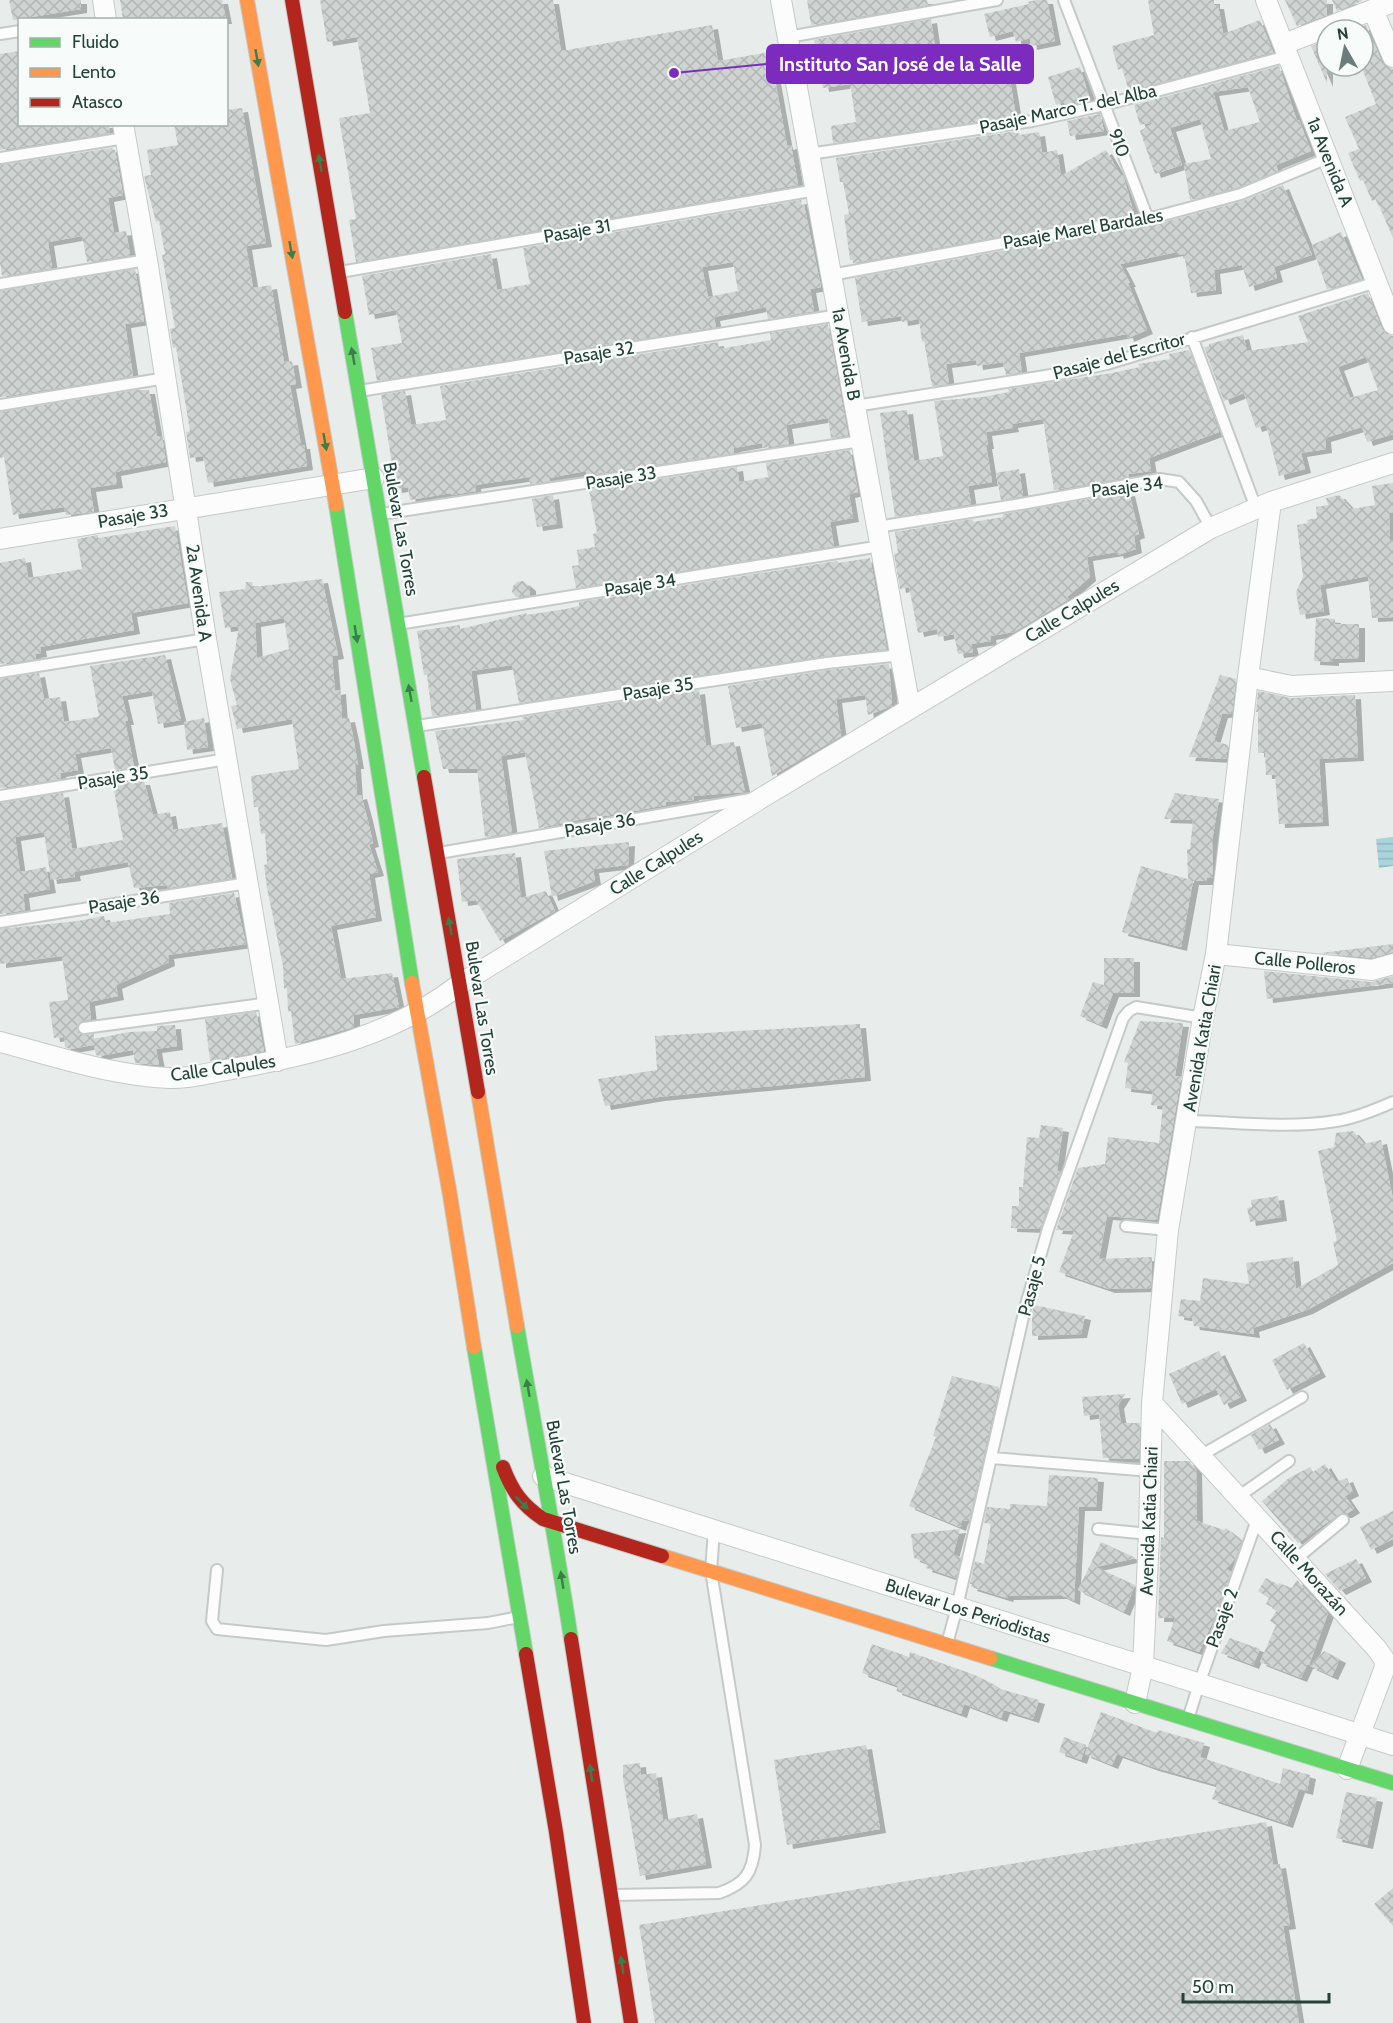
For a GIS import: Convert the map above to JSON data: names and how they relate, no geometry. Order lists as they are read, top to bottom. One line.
{"streets":{"street":["1a Avenida A","1a Avenida B","Pasaje 33","Bulevar Las Torres","2a Avenida A","Calle Calpules","Calle Polleros","Avenida Katia Chiari","Calle Morazán","Bulevar Los Periodistas"],"lane":["Pasaje Marco T. del Alba","910","Pasaje Marel Bardales","Pasaje 31","Pasaje 32","Pasaje del Escritor","Pasaje 34","Pasaje 35","Pasaje 36","Pasaje 5","Pasaje 2"]},"crossings":[["Pasaje Marco T. del Alba","910"],["Pasaje Marco T. del Alba","1a Avenida A"],["Pasaje Marco T. del Alba","1a Avenida B"],["910","Pasaje Marel Bardales"],["1a Avenida A","Pasaje Marel Bardales"],["1a Avenida A","Pasaje del Escritor"],["Pasaje Marel Bardales","1a Avenida B"],["Pasaje 31","1a Avenida B"],["Pasaje 31","Bulevar Las Torres"],["Pasaje 32","1a Avenida B"],["Pasaje 32","Bulevar Las Torres"],["1a Avenida B","Pasaje del Escritor"],["1a Avenida B","Pasaje 33"],["1a Avenida B","Pasaje 34"],["1a Avenida B","Calle Calpules"],["1a Avenida B","Pasaje 35"],["Pasaje 33","Bulevar Las Torres"],["Pasaje 33","2a Avenida A"],["Pasaje 34","Bulevar Las Torres"],["Pasaje 34","Calle Calpules"],["Bulevar Las Torres","Calle Calpules"],["Bulevar Las Torres","Pasaje 35"],["Bulevar Las Torres","Pasaje 36"],["Bulevar Las Torres","Bulevar Los Periodistas"],["2a Avenida A","Calle Calpules"],["2a Avenida A","Pasaje 35"],["2a Avenida A","Pasaje 36"],["Calle Calpules","Pasaje 36"],["Calle Calpules","Avenida Katia Chiari"],["Calle Polleros","Avenida Katia Chiari"],["Avenida Katia Chiari","Pasaje 5"],["Avenida Katia Chiari","Calle Morazán"],["Avenida Katia Chiari","Bulevar Los Periodistas"],["Pasaje 5","Bulevar Los Periodistas"],["Calle Morazán","Bulevar Los Periodistas"],["Calle Morazán","Pasaje 2"],["Bulevar Los Periodistas","Pasaje 2"]],"places":["Instituto San José de la Salle"],"legend":["Fluido","Lento","Atasco"],"scale_bar":"50 m","north":"top"}
